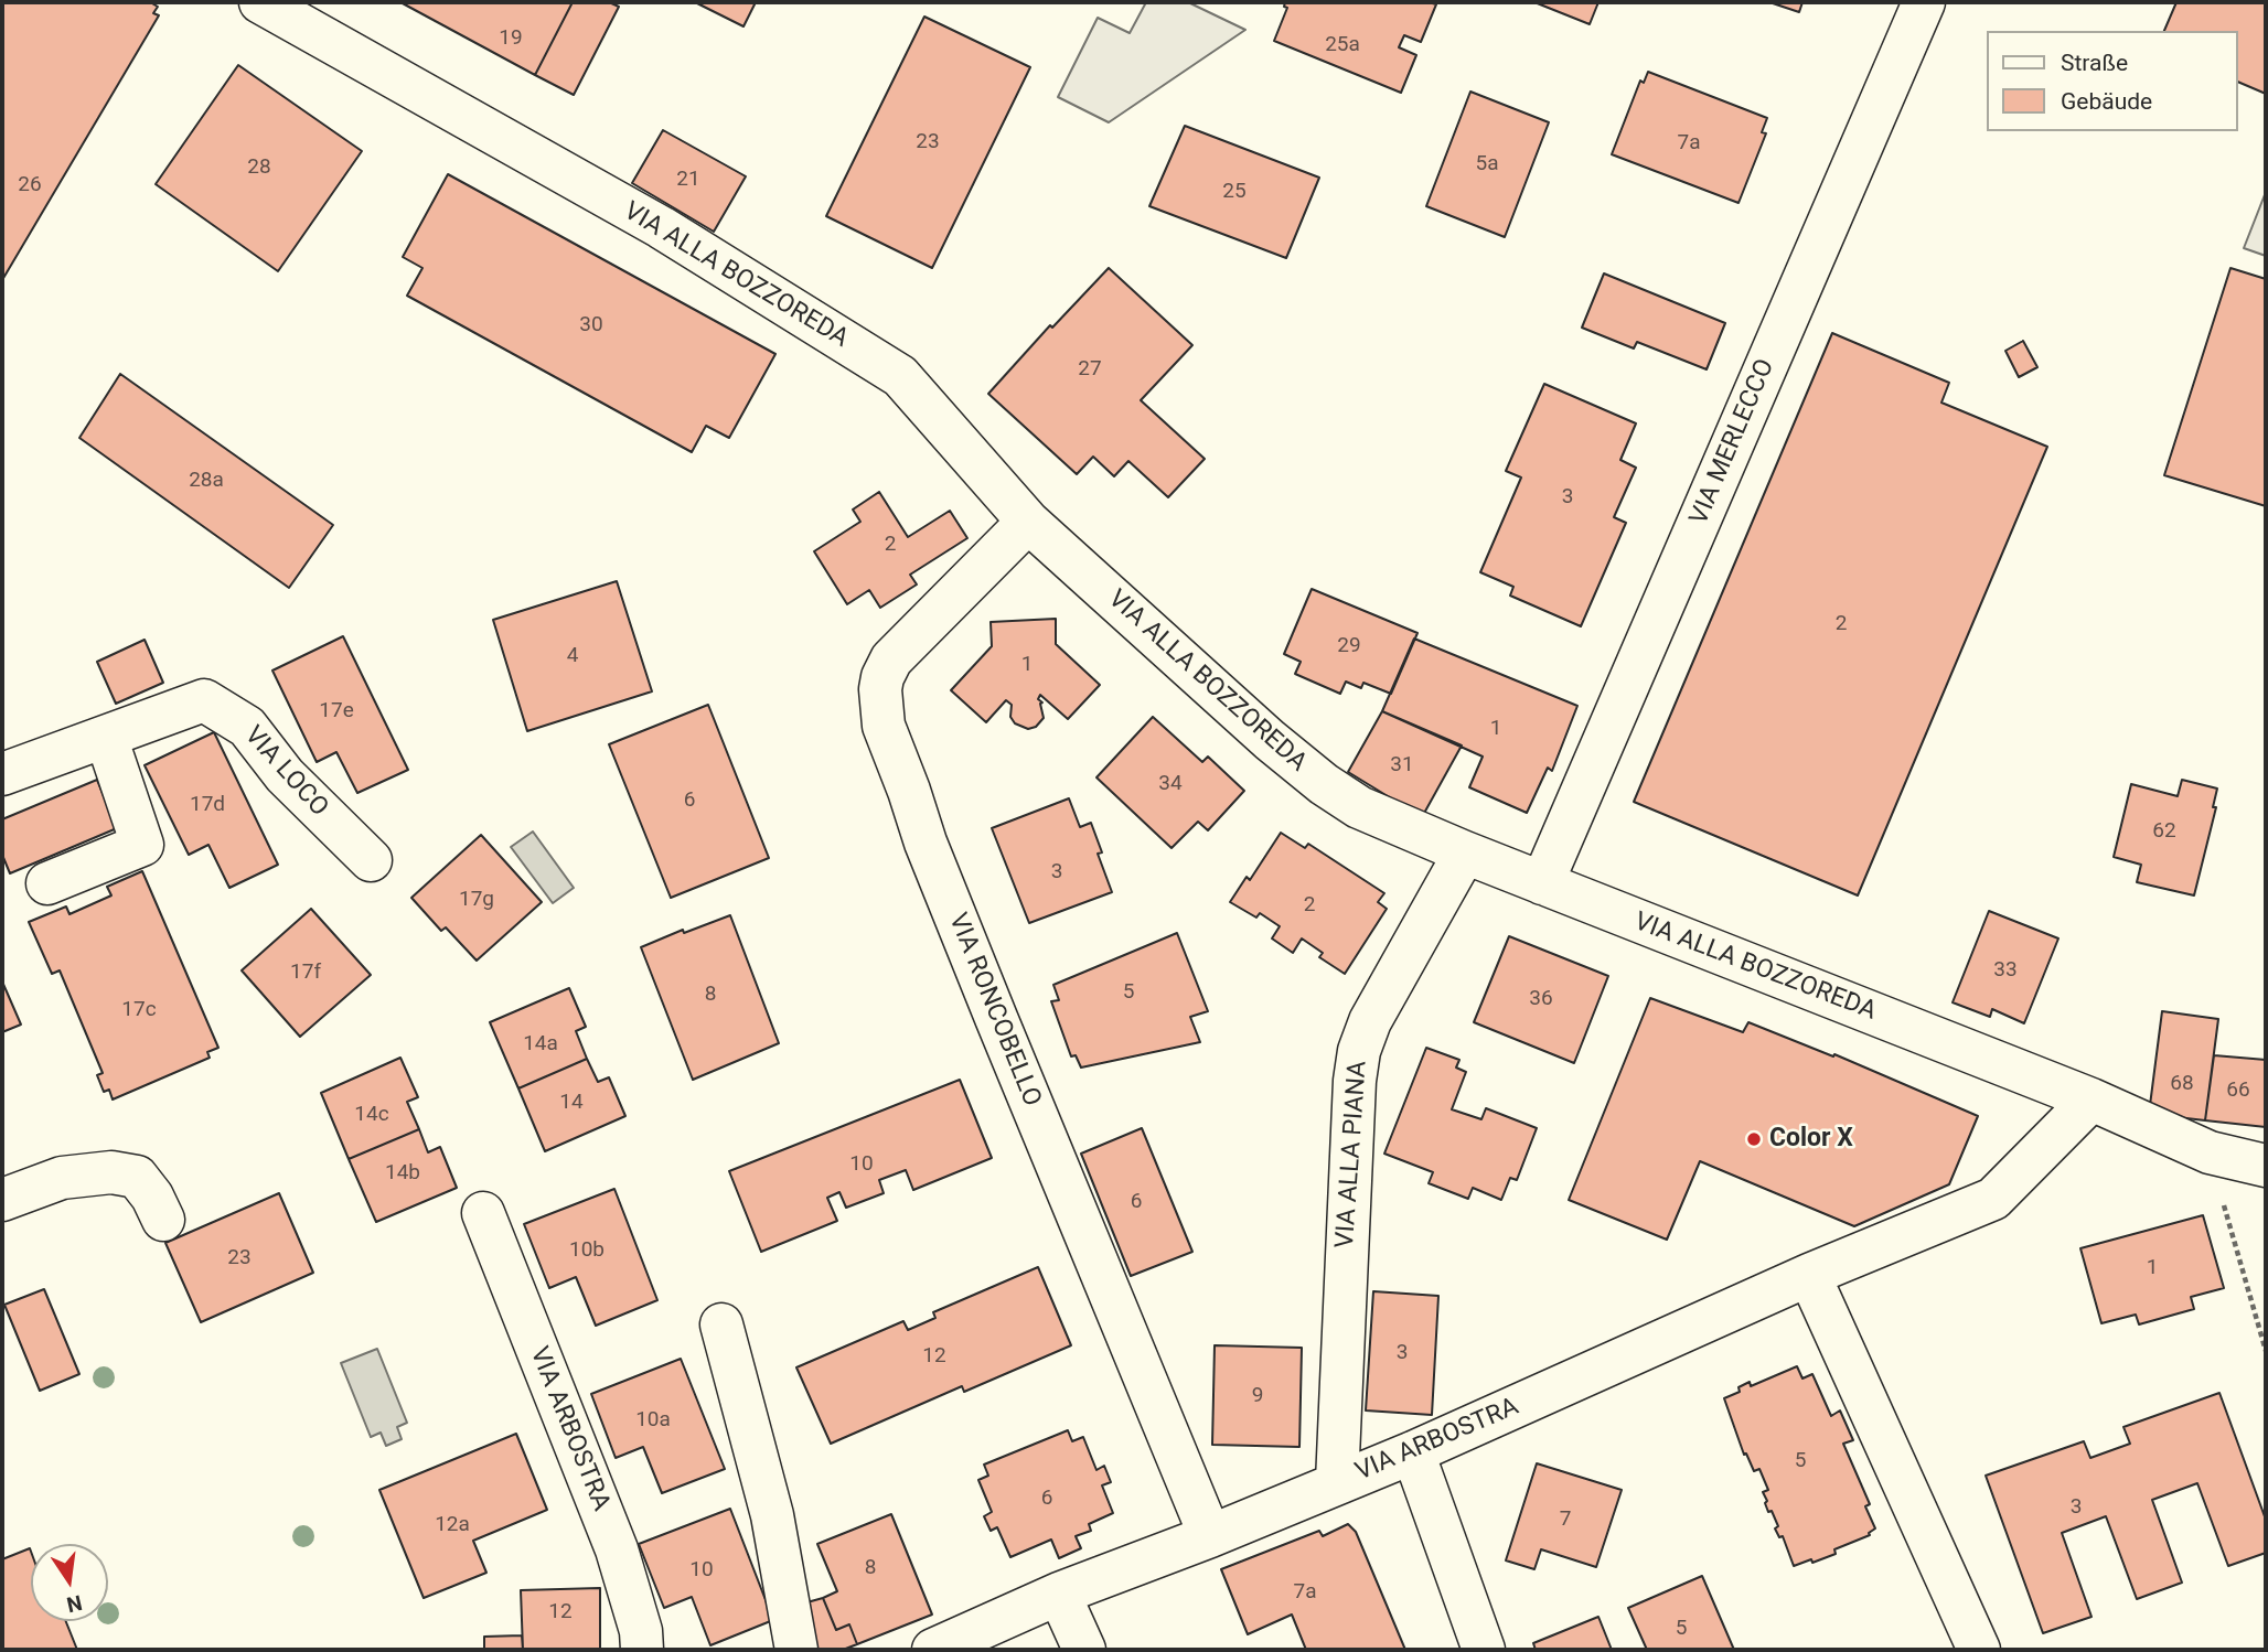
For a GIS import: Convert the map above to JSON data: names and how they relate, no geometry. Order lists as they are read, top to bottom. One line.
{"streets":{"street":["VIA ALLA BOZZOREDA","VIA MERLECCO","VIA LOCO","VIA RONCOBELLO","VIA ALLA PIANA","VIA ARBOSTRA"]},"crossings":[["VIA ALLA BOZZOREDA","VIA MERLECCO"],["VIA ALLA BOZZOREDA","VIA RONCOBELLO"],["VIA ALLA BOZZOREDA","VIA ALLA PIANA"],["VIA ALLA BOZZOREDA","VIA ARBOSTRA"],["VIA RONCOBELLO","VIA ARBOSTRA"],["VIA ALLA PIANA","VIA ARBOSTRA"]],"places":["Color X"],"house_numbers":["19","25a","23","7a","5a","28","21","26","25","30","27","28a","3","2","2","29","4","1","17e","1","31","34","6","17d","62","3","17g","2","33","17f","5","8","36","17c","14a","68","66","14","14c","10","14b","6","10b","23","1","3","12","9","10a","5","6","3","7","12a","8","10","7a","12","5"],"legend":["Straße","Gebäude"],"north":"bottom"}
